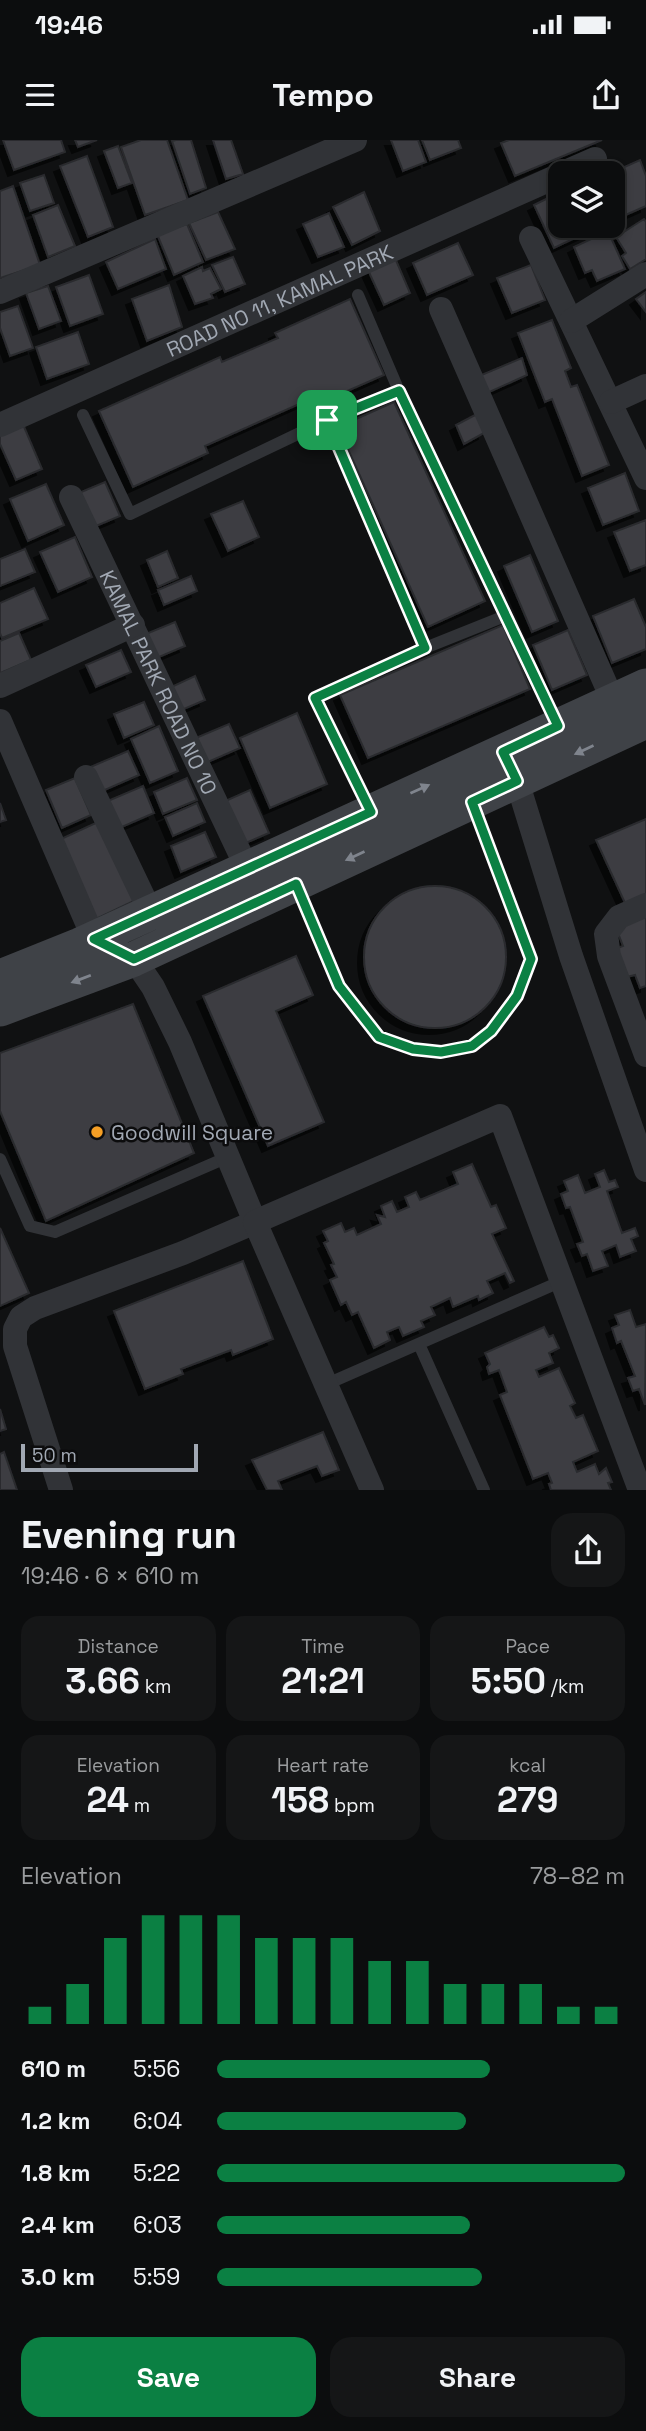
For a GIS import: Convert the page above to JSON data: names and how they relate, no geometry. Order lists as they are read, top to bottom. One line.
{"streets":{"street":["ROAD NO 11, KAMAL PARK","KAMAL PARK ROAD NO 10"]},"places":["Goodwill Square"],"scale_bar":"50 m","page":{"status":"19:46","header":"Tempo","scale":"50 m","heading":["Evening run","19:46 · 6 × 610 m"],"stats":[["Distance","3.66 km"],["Time","21:21"],["Pace","5:50 /km"],["Elevation","24 m"],["Heart rate","158 bpm"],["kcal","279"]],"chart":["Elevation","78–82 m"],"list":[{"name":"610 m","note":"5:56"},{"name":"1.2 km","note":"6:04"},{"name":"1.8 km","note":"5:22"},{"name":"2.4 km","note":"6:03"},{"name":"3.0 km","note":"5:59"}],"buttons":["Save","Share"]}}
